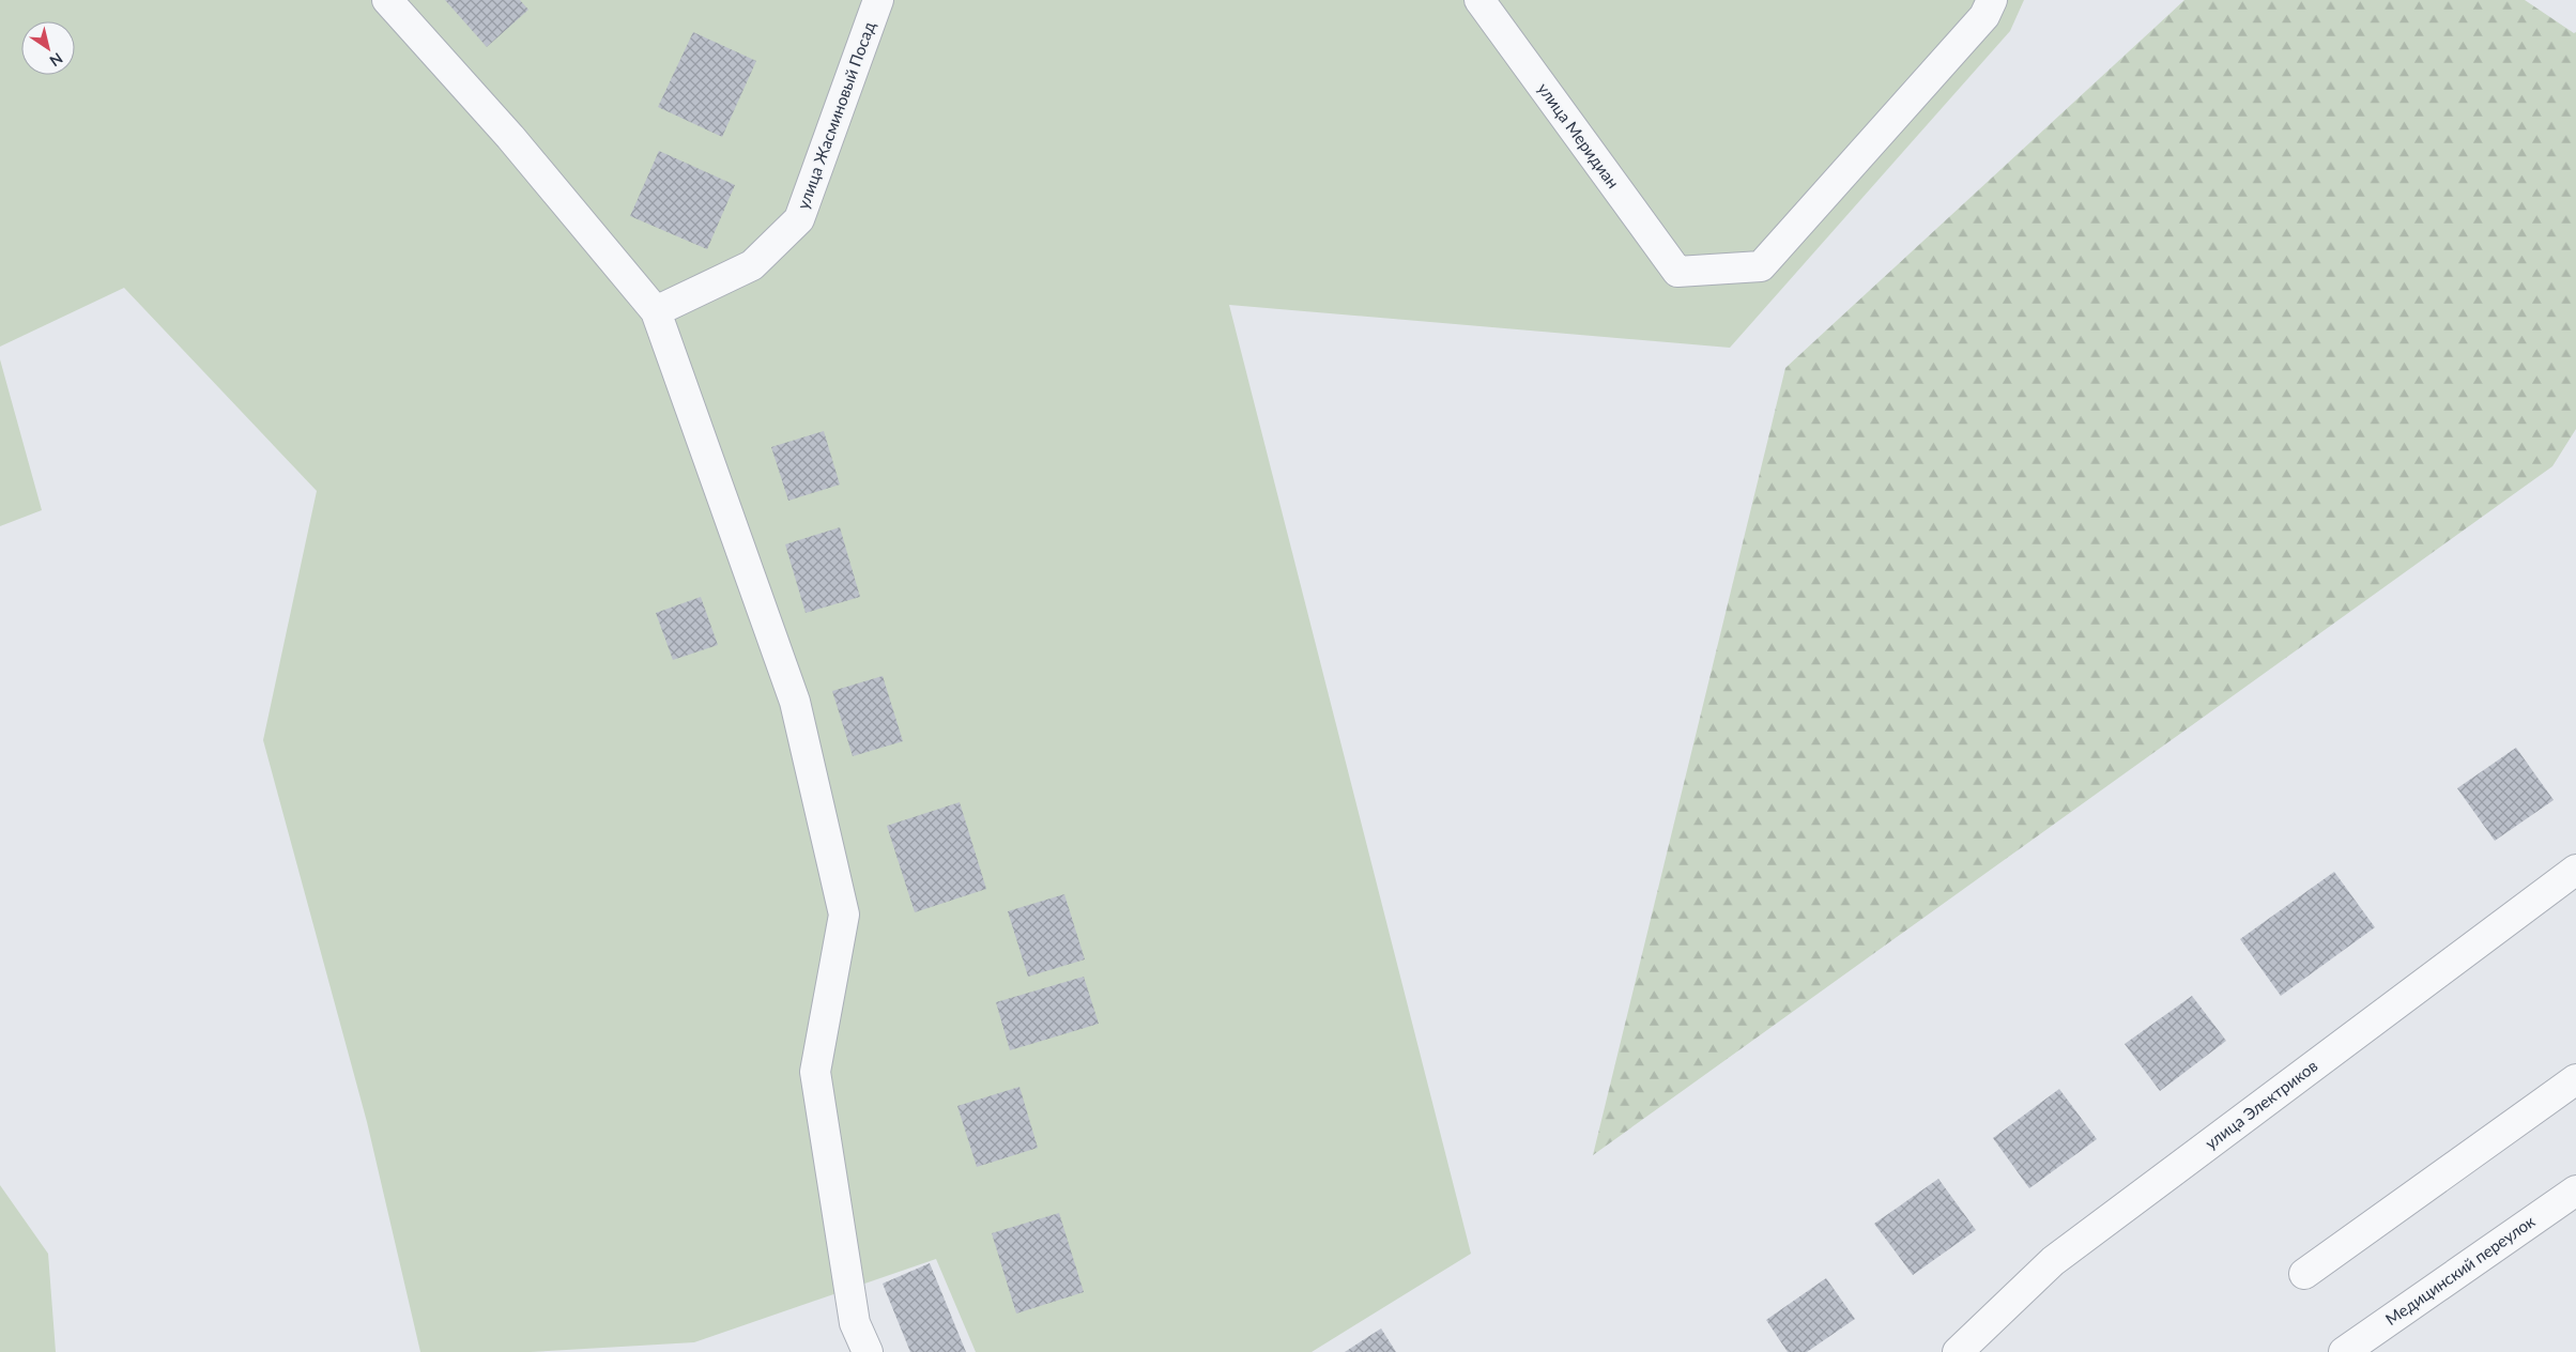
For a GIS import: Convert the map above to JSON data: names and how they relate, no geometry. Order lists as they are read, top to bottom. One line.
{"streets":{"street":["улица Жасминовый Посад","улица Меридиан","улица Электриков","Медицинский переулок"]},"north":"bottom right"}
